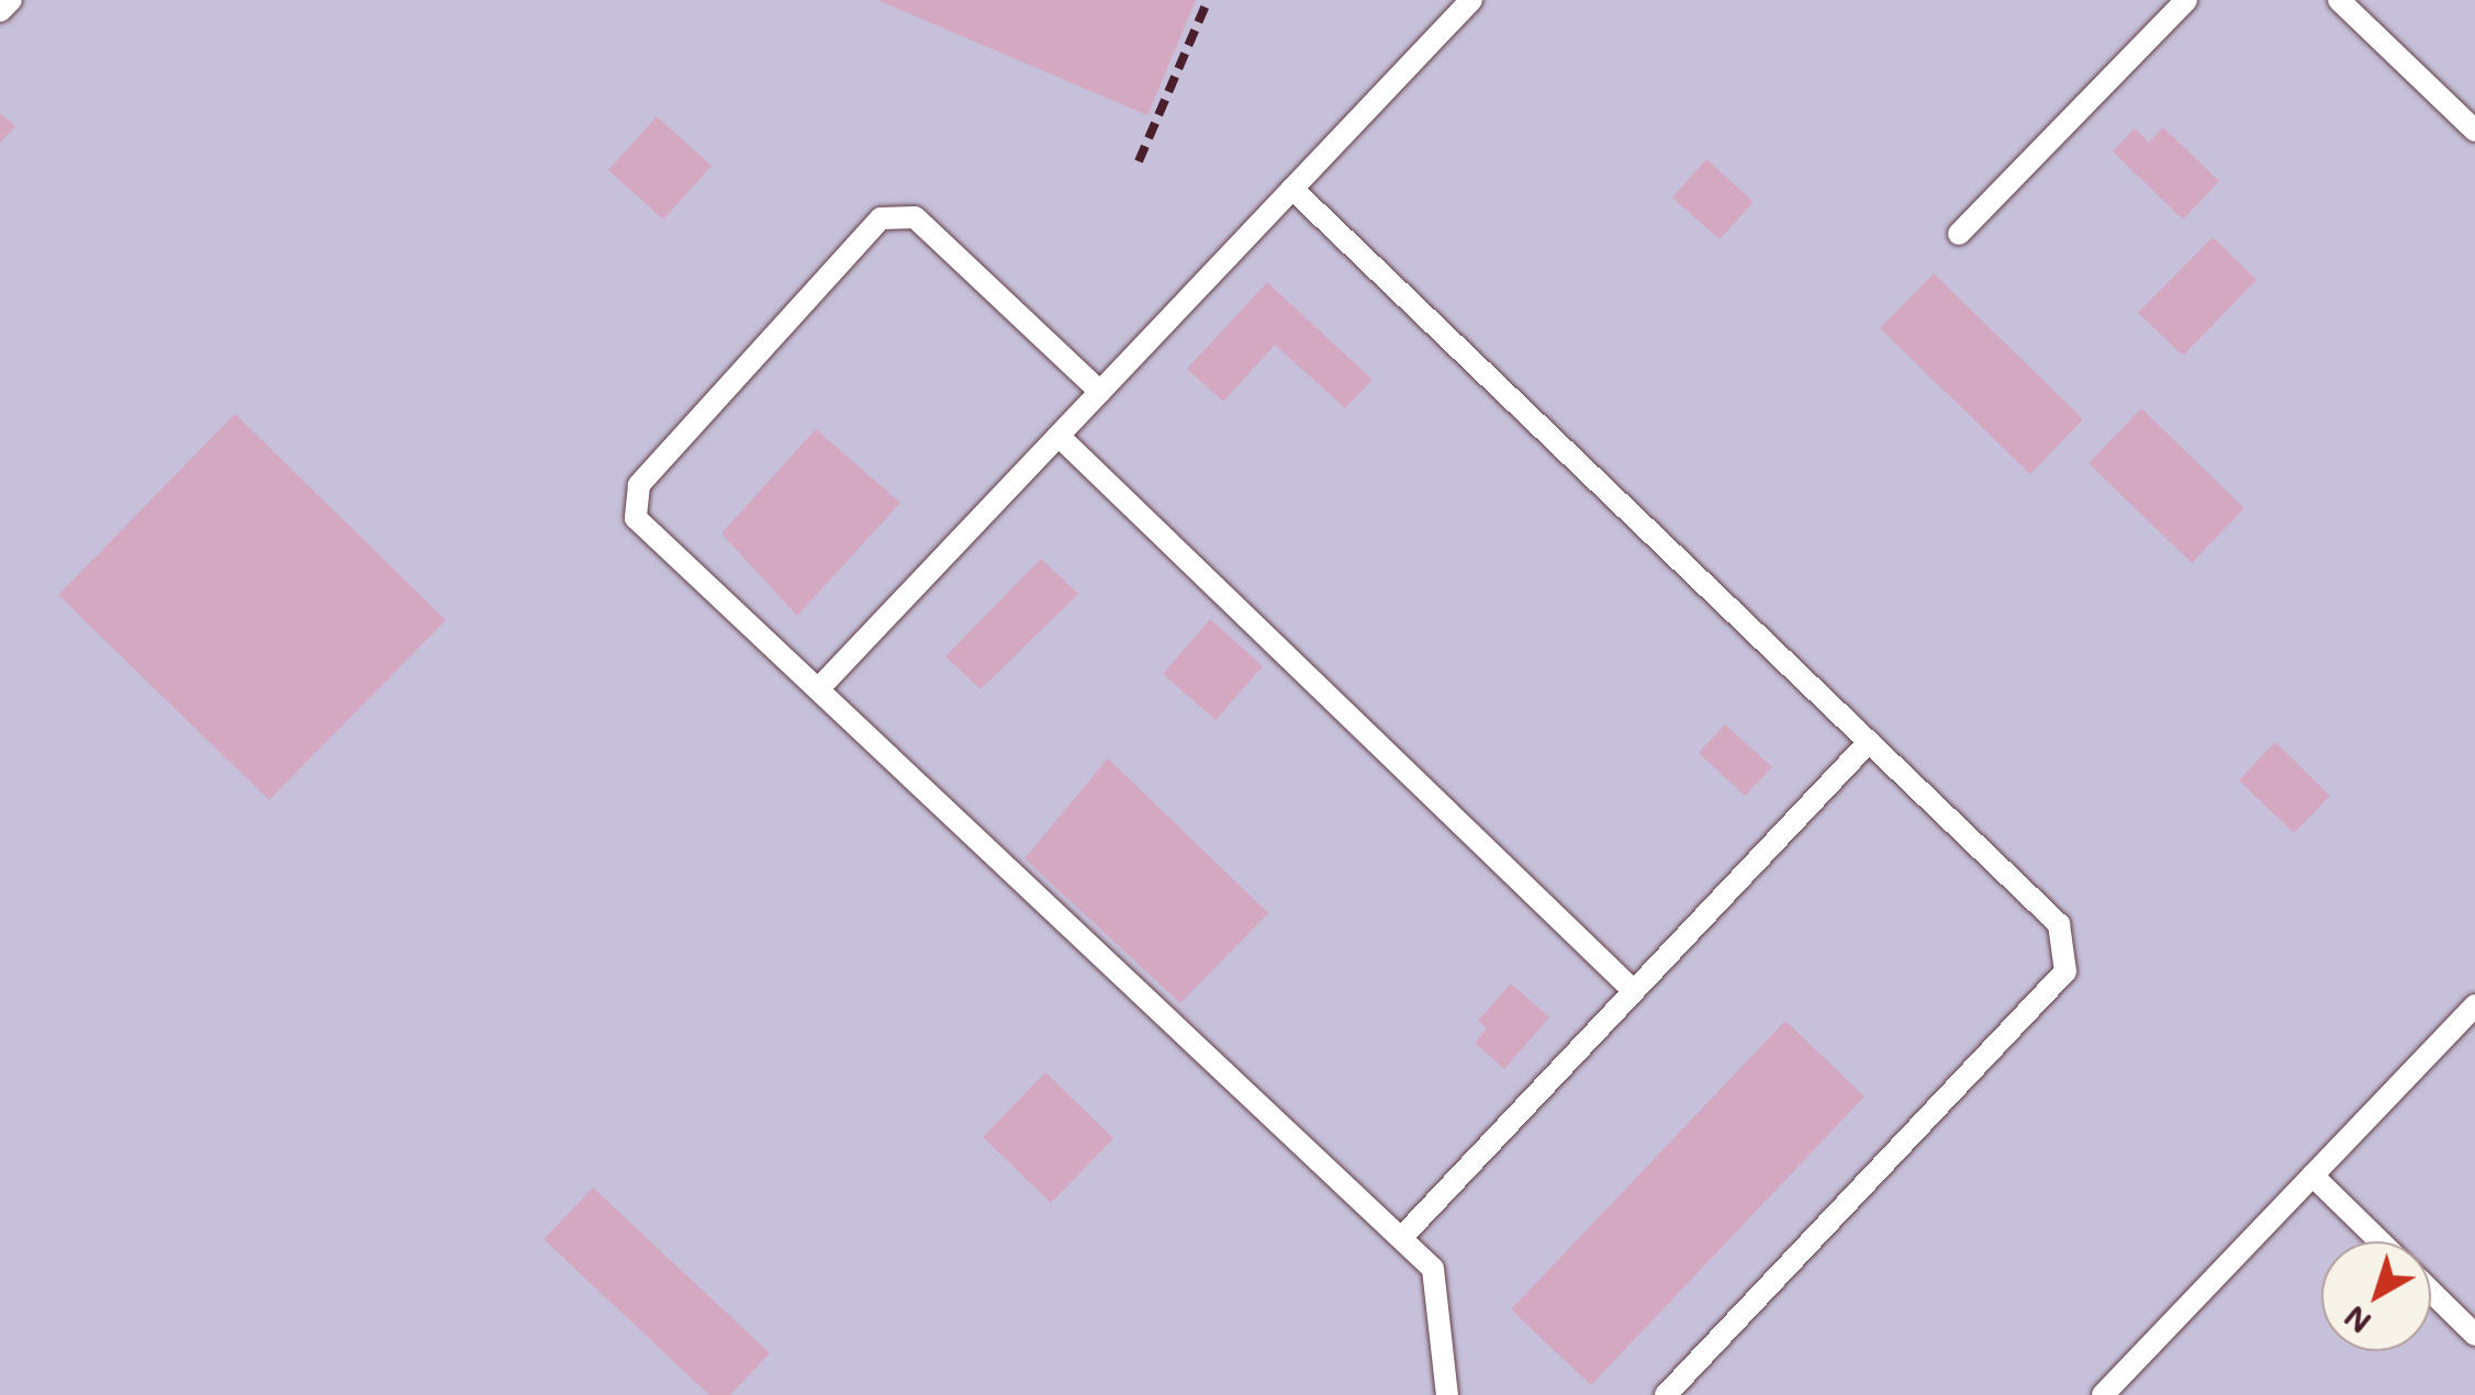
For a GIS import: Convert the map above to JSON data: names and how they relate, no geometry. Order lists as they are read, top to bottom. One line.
{"north":"bottom left"}
